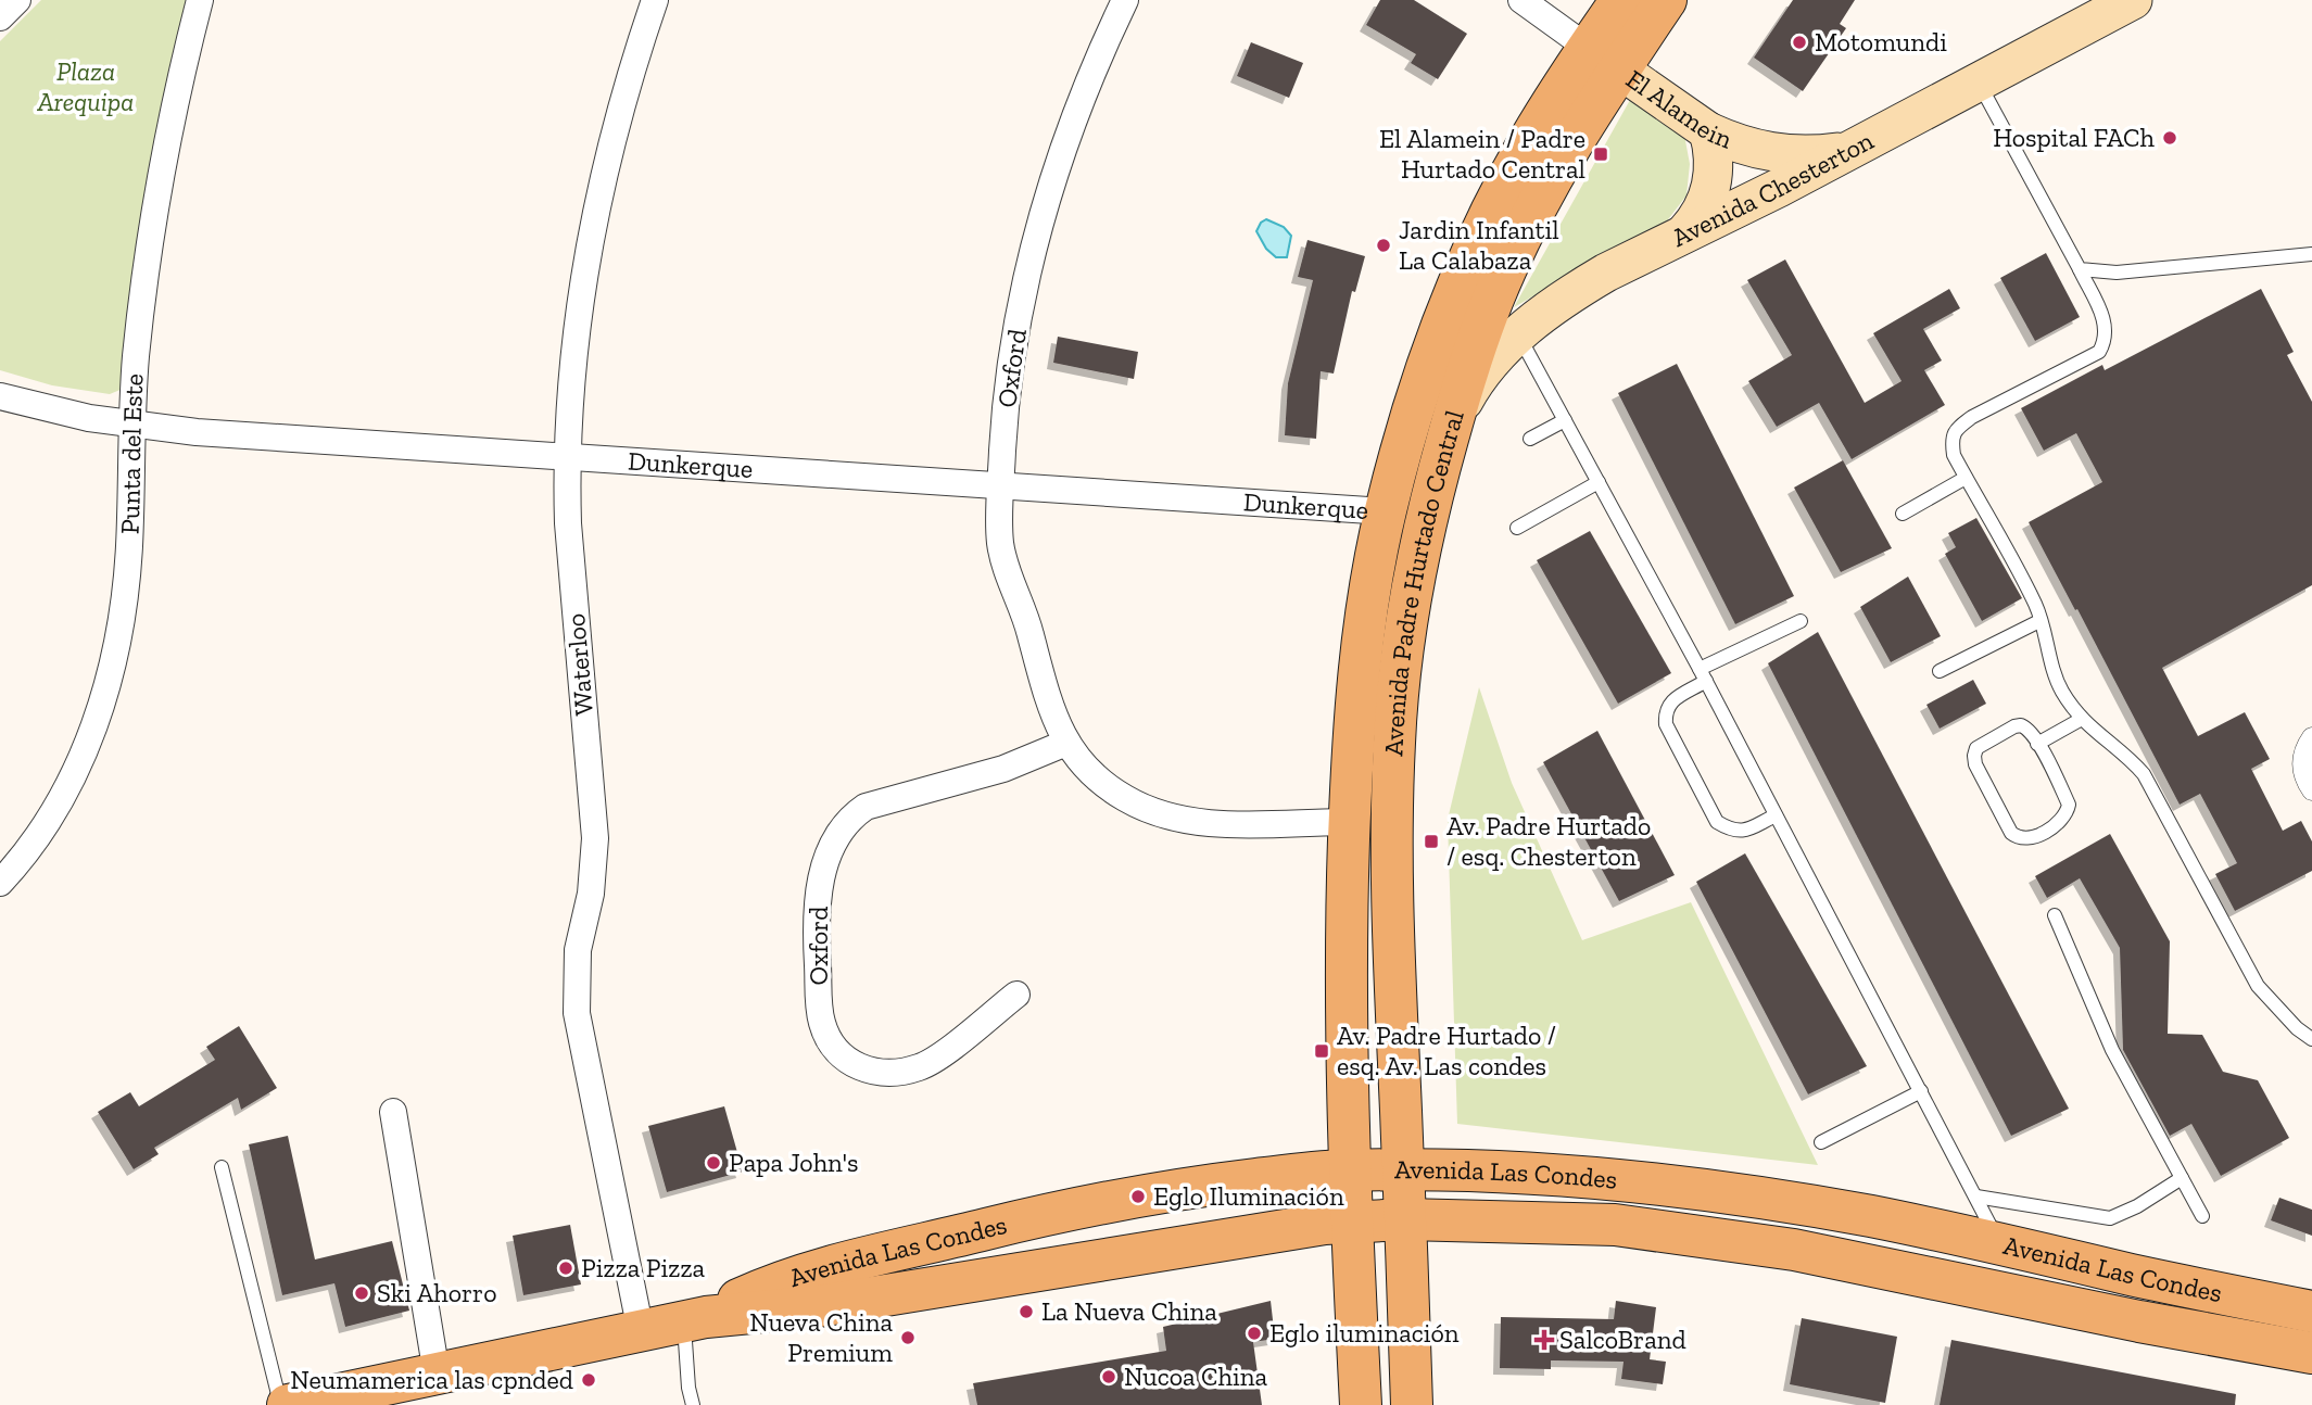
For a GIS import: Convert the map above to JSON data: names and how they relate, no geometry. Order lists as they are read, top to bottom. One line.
{"streets":{"main road":["El Alamein","Avenida Chesterton","Avenida Padre Hurtado Central","Avenida Las Condes"],"street":["Oxford","Punta del Este","Dunkerque","Waterloo"]},"crossings":[["El Alamein","Avenida Chesterton"],["El Alamein","Avenida Padre Hurtado Central"],["Avenida Chesterton","Avenida Padre Hurtado Central"],["Oxford","Dunkerque"],["Oxford","Avenida Padre Hurtado Central"],["Punta del Este","Dunkerque"],["Dunkerque","Avenida Padre Hurtado Central"],["Dunkerque","Waterloo"],["Avenida Padre Hurtado Central","Avenida Las Condes"],["Waterloo","Avenida Las Condes"]],"parks":["Plaza Arequipa"],"places":{"other":["Motomundi","Hospital FACh","Jardin Infantil La Calabaza","Papa John's","Eglo Iluminación","Pizza Pizza","Ski Ahorro","La Nueva China","Eglo iluminación","Nueva China Premium","Nucoa China","Neumamerica las cpnded"],"transit":["El Alamein / Padre Hurtado Central","Av. Padre Hurtado / esq. Chesterton","Av. Padre Hurtado / esq. Av. Las condes"],"health":["SalcoBrand"]}}
